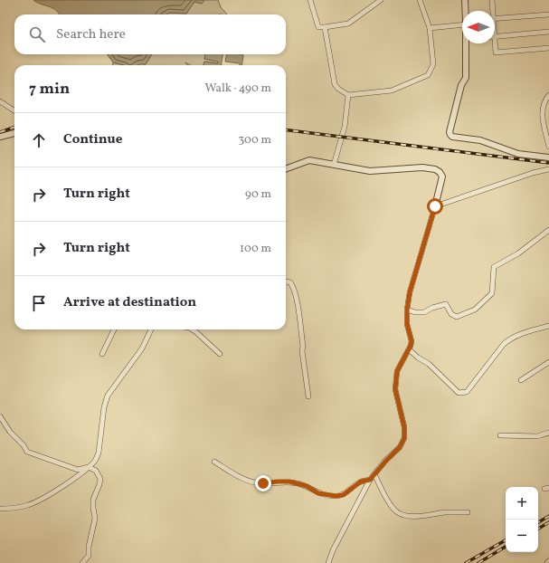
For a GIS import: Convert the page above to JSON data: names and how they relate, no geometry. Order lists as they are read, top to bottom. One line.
{"north":"left","page":{"search":"Search here","heading":["7 min","Walk · 490 m"],"list":[["Continue","300 m"],["Turn right","90 m"],["Turn right","100 m"],"Arrive at destination"],"map_buttons":["+","−"]}}
